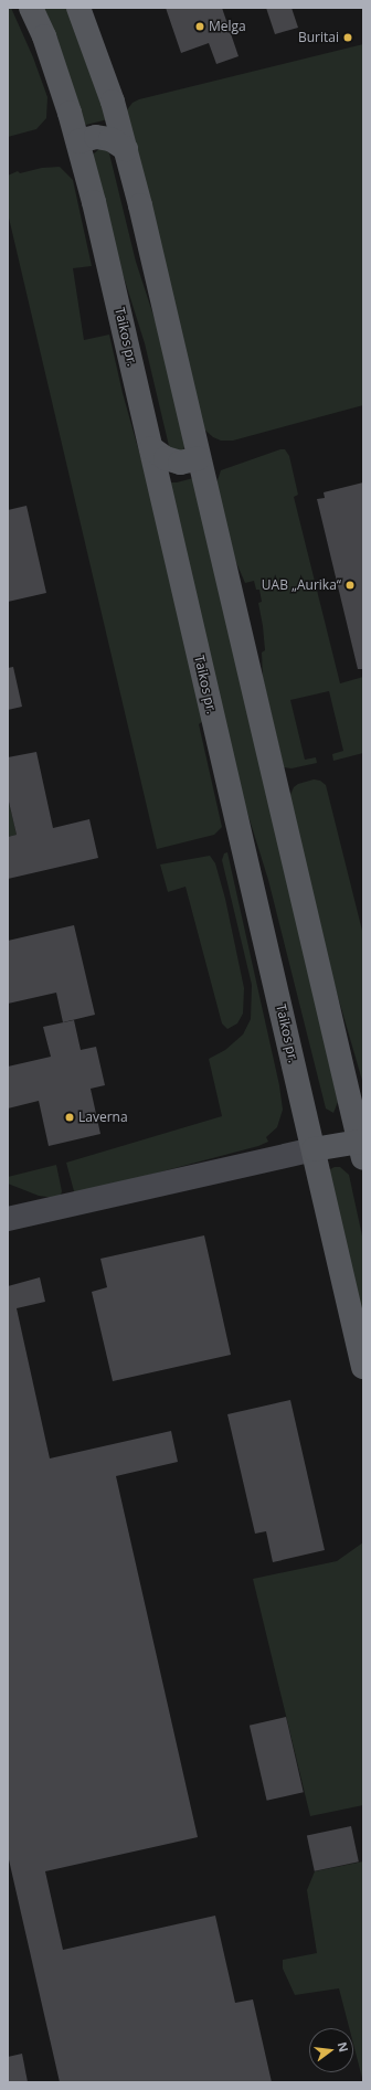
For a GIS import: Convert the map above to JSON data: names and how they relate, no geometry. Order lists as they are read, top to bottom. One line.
{"streets":{"main road":["Taikos pr."]},"places":["Melga","Buritai","UAB „Aurika“","Laverna"],"north":"right"}
